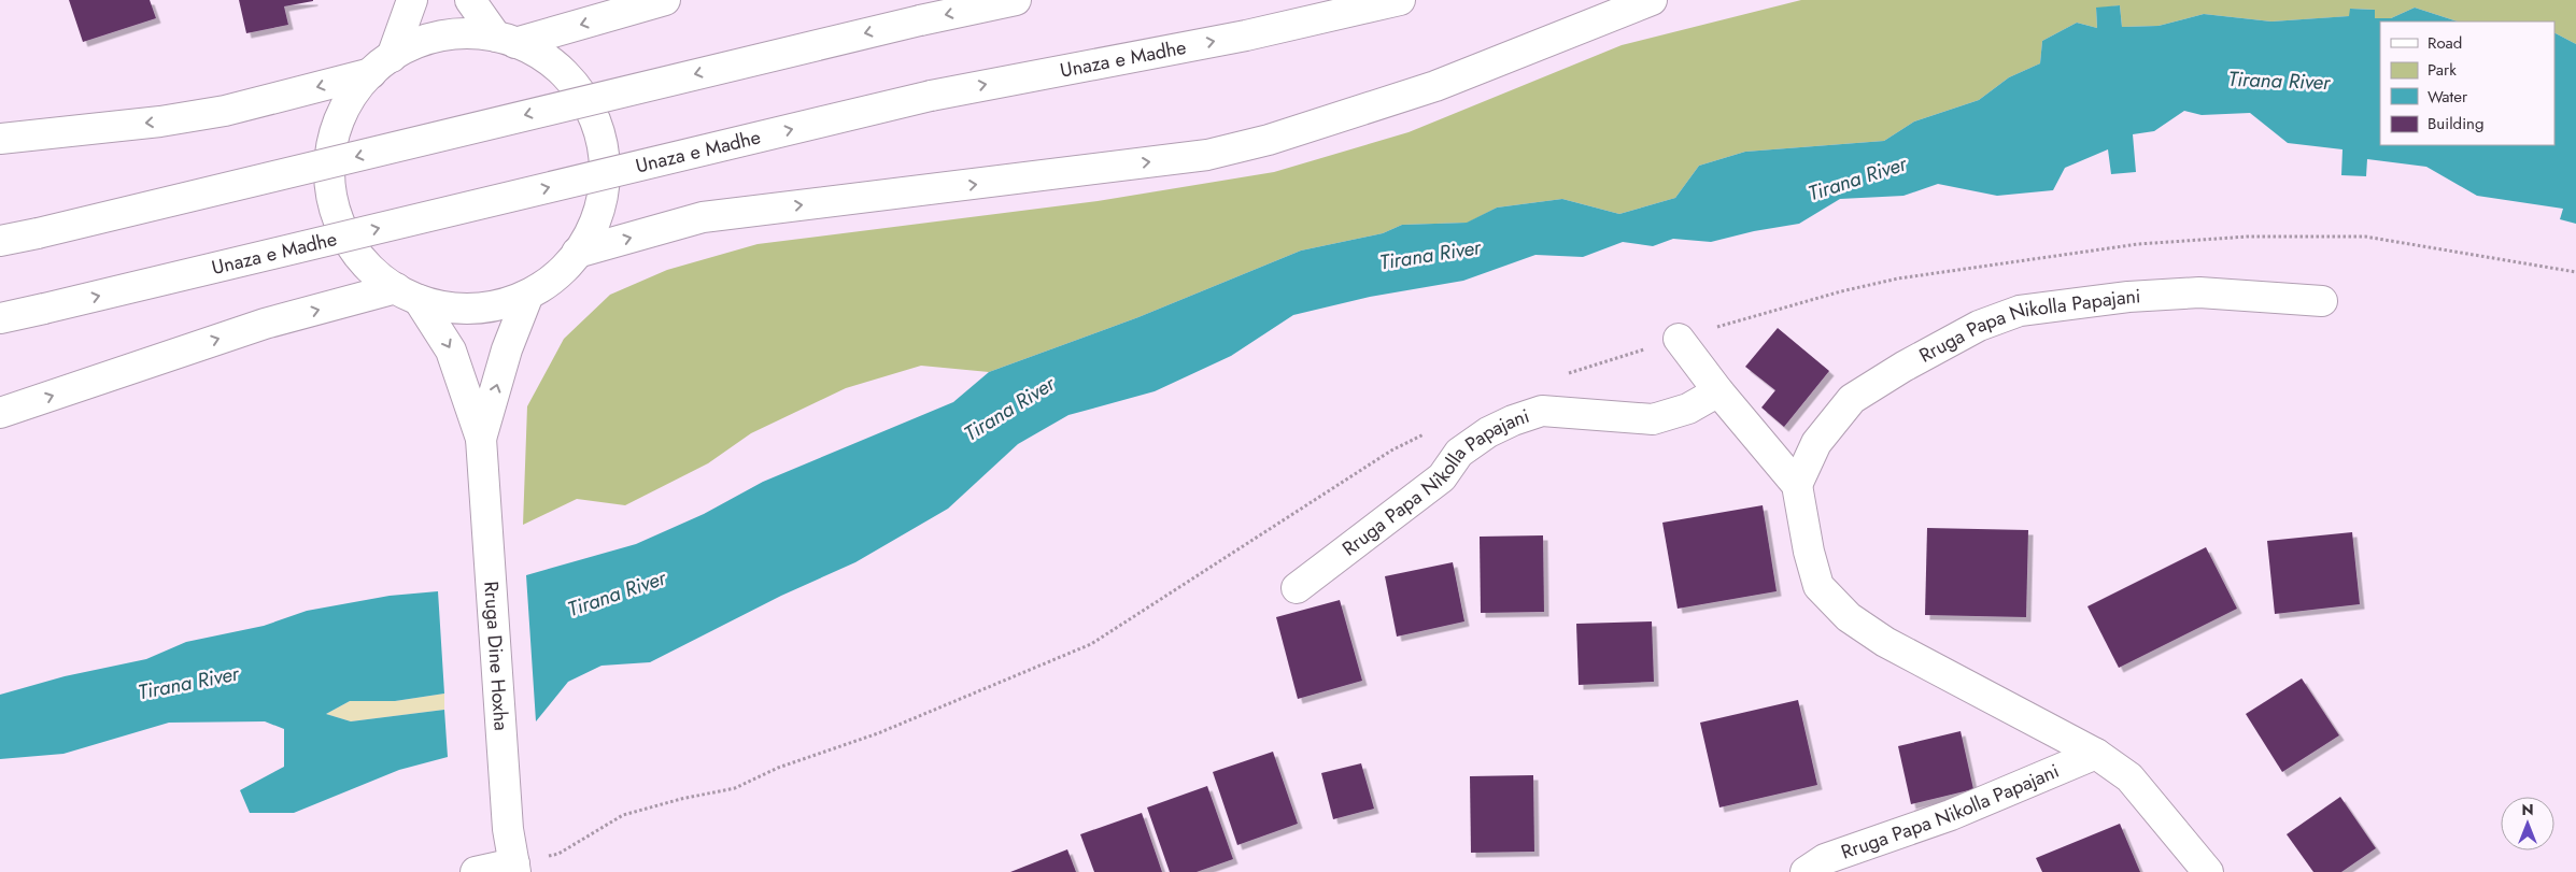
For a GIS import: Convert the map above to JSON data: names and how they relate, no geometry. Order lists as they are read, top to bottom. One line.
{"streets":{"main road":["Unaza e Madhe","Rruga Papa Nikolla Papajani","Rruga Dine Hoxha"]},"water":["Tirana River"],"legend":["Road","Park","Water","Building"],"north":"top"}
